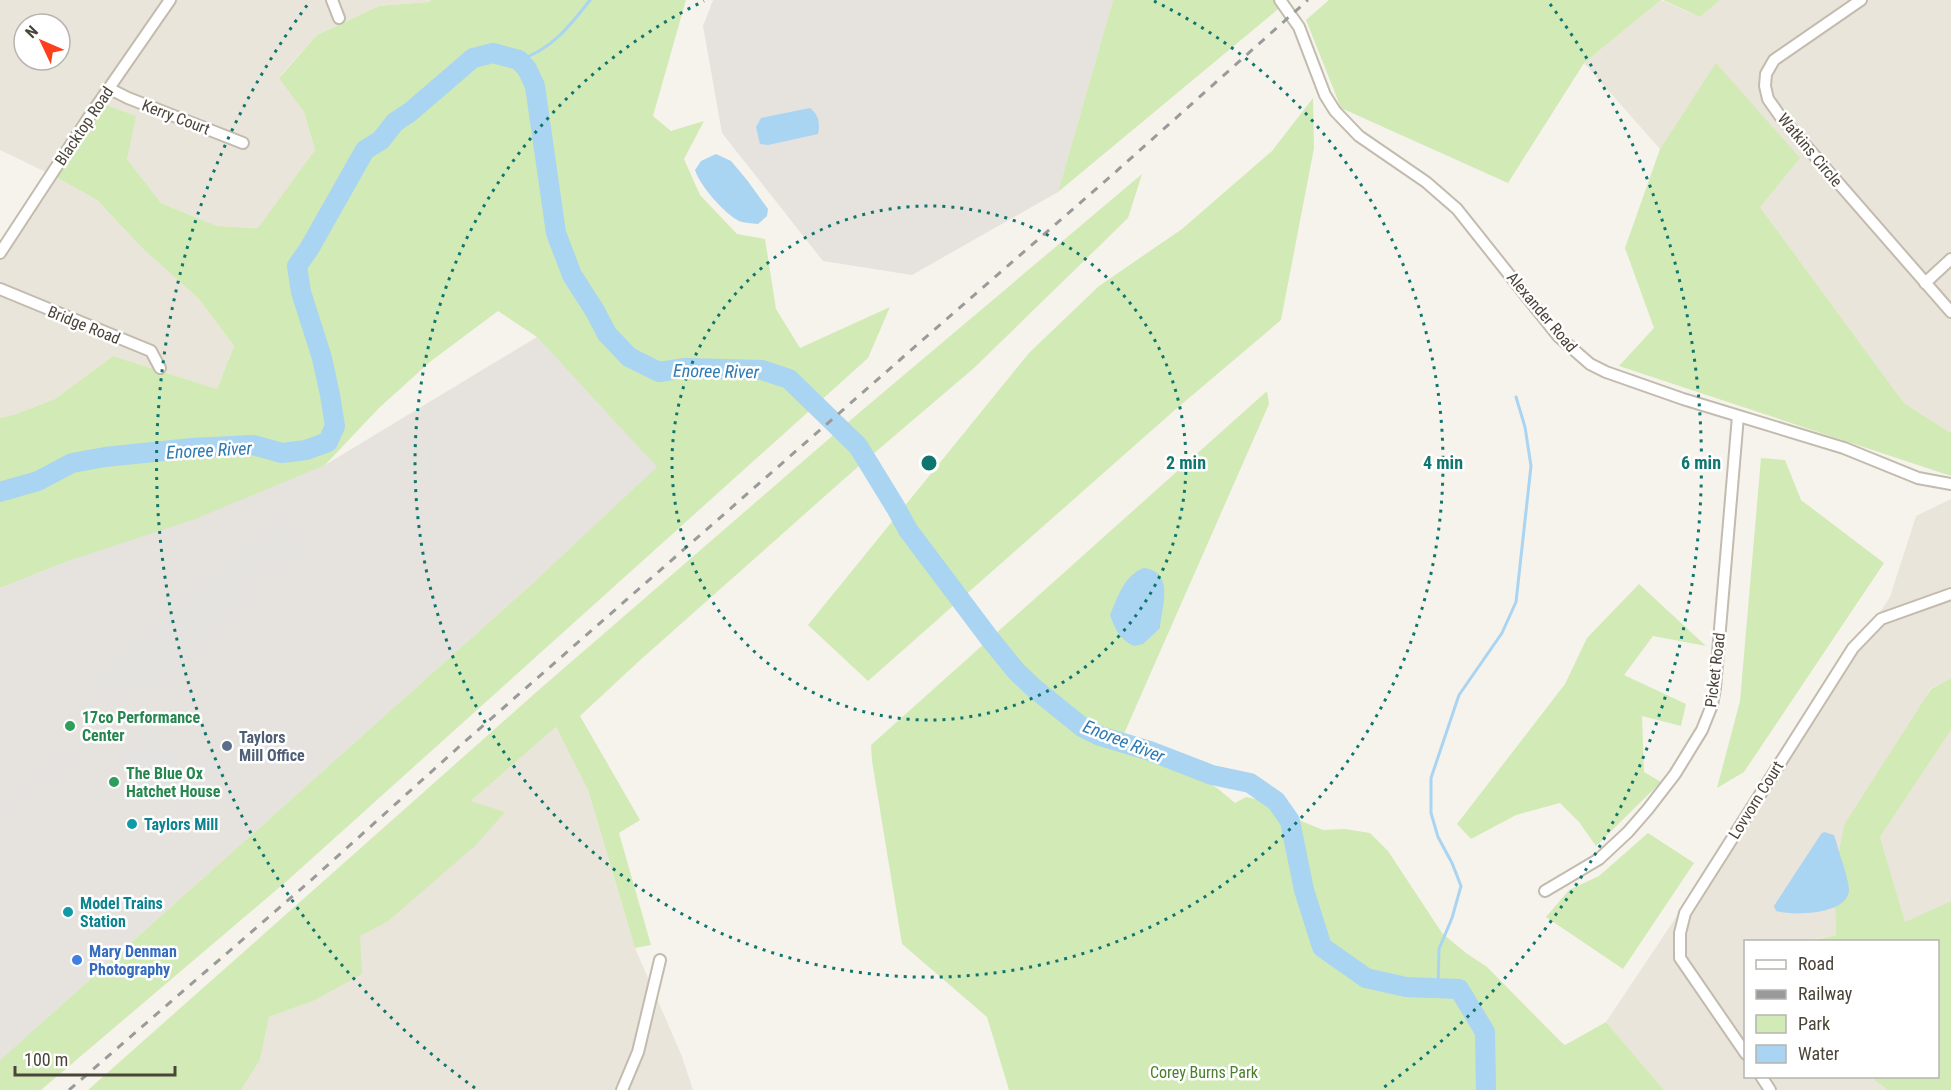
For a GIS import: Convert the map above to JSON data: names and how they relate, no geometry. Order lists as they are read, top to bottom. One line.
{"streets":{"street":["Kerry Court","Blacktop Road","Watkins Circle","Alexander Road","Bridge Road","Picket Road","Lovvorn Court"]},"crossings":[["Kerry Court","Blacktop Road"],["Alexander Road","Picket Road"]],"water":["Enoree River"],"parks":["Corey Burns Park"],"places":["17co Performance Center","Taylors Mill Office","The Blue Ox Hatchet House","Taylors Mill","Model Trains Station","Mary Denman Photography"],"legend":["Road","Railway","Park","Water"],"scale_bar":"100 m","north":"top left","rings":["2 min","4 min","6 min"]}
